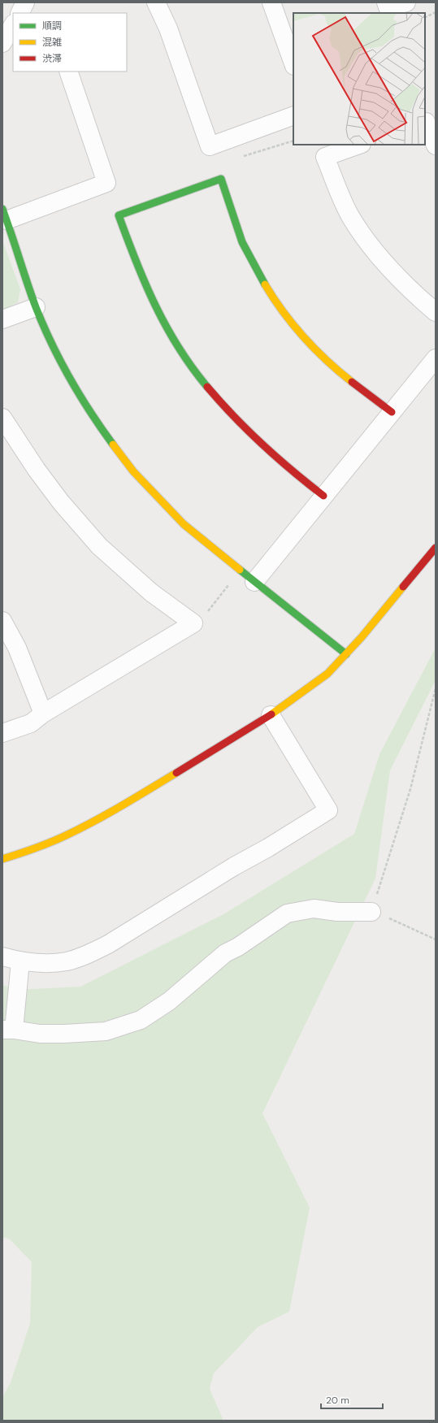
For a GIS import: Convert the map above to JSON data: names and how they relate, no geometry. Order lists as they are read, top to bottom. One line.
{"legend":["順調","混雑","渋滞"],"scale_bar":"20 m"}
